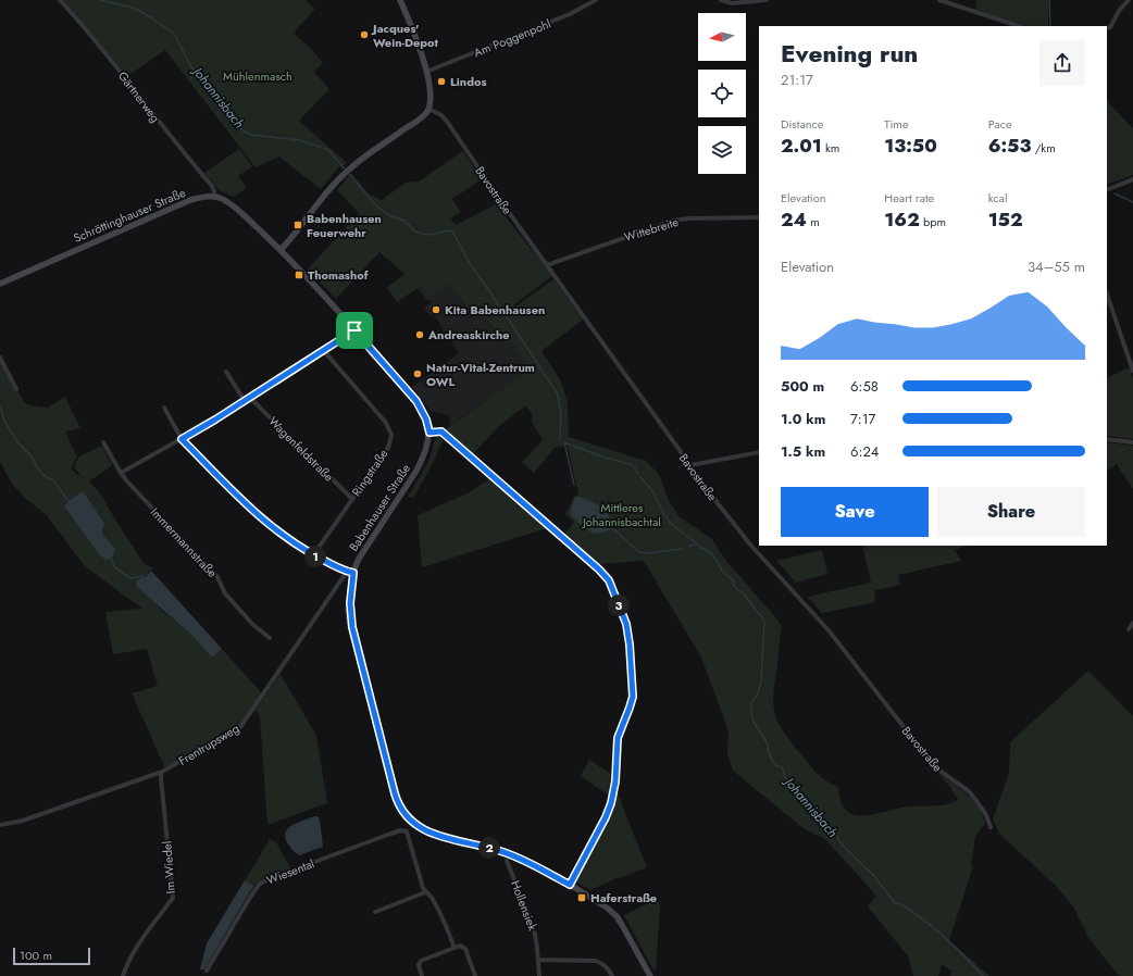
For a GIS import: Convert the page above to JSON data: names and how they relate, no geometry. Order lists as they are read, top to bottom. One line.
{"streets":{"main road":["Schröttinghauser Straße","Babenhauser Straße"],"street":["Am Poggenpohl","Gärtnerweg","Bavostraße","Wittebreite","Wagenfeldstraße","Ringstraße","Immermannstraße","Frentrupsweg","Im Wiedel","Wiesental","Hollensiek"]},"crossings":[["Gärtnerweg","Schröttinghauser Straße"],["Bavostraße","Wittebreite"],["Wagenfeldstraße","Ringstraße"],["Babenhauser Straße","Frentrupsweg"],["Frentrupsweg","Im Wiedel"]],"water":["Johannisbach"],"parks":["Mühlenmasch","Mittleres Johannisbachtal"],"places":{"other":["Jacques' Wein-Depot","Lindos","Kita Babenhausen","Andreaskirche","Natur-Vital-Zentrum OWL"],"transit":["Babenhausen Feuerwehr","Thomashof","Haferstraße"]},"scale_bar":"100 m","north":"left","page":{"heading":["Evening run","21:17"],"stats":[["Distance","2.01 km"],["Time","13:50"],["Pace","6:53 /km"],["Elevation","24 m"],["Heart rate","162 bpm"],["kcal","152"]],"chart":["Elevation","34–55 m"],"list":[{"name":"500 m","note":"6:58"},{"name":"1.0 km","note":"7:17"},{"name":"1.5 km","note":"6:24"}],"buttons":["Save","Share"],"pins":["1","3","2"],"scale":"100 m"}}
